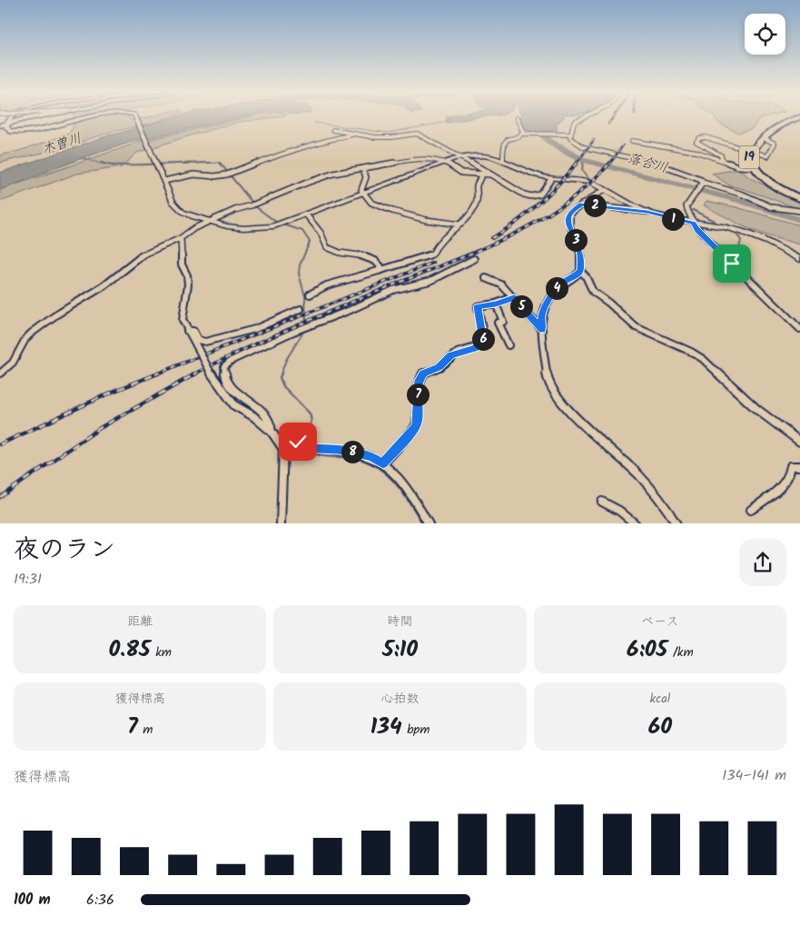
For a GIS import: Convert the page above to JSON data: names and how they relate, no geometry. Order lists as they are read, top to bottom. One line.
{"streets":{"highway":["19"]},"water":["木曽川","落合川"],"page":{"pins":["2","1","3","4","5","6","7","8"],"heading":["夜のラン","19:31"],"stats":[["距離","0.85 km"],["時間","5:10"],["ペース","6:05 /km"],["獲得標高","7 m"],["心拍数","134 bpm"],["kcal","60"]],"chart":["獲得標高","134–141 m"],"list":[{"name":"100 m","note":"6:36"}]}}
